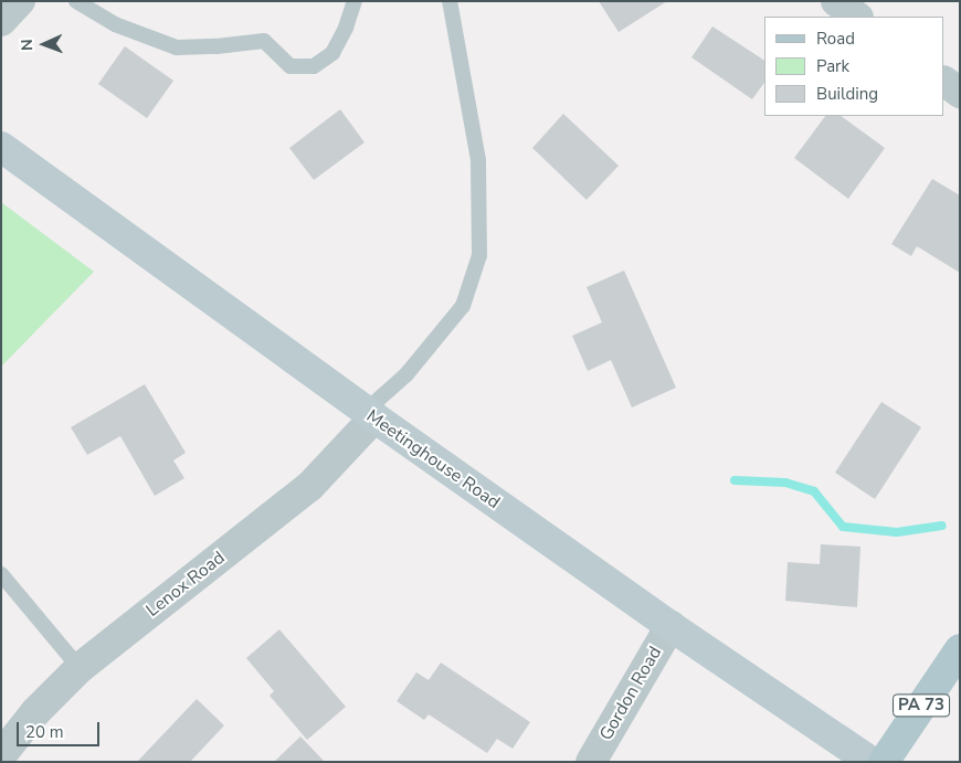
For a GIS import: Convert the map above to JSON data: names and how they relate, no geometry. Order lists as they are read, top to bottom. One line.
{"streets":{"main road":["PA 73"],"street":["Meetinghouse Road","Lenox Road","Gordon Road"]},"crossings":[["Meetinghouse Road","Lenox Road"],["Meetinghouse Road","Gordon Road"]],"legend":["Road","Park","Building"],"scale_bar":"20 m","north":"left"}
